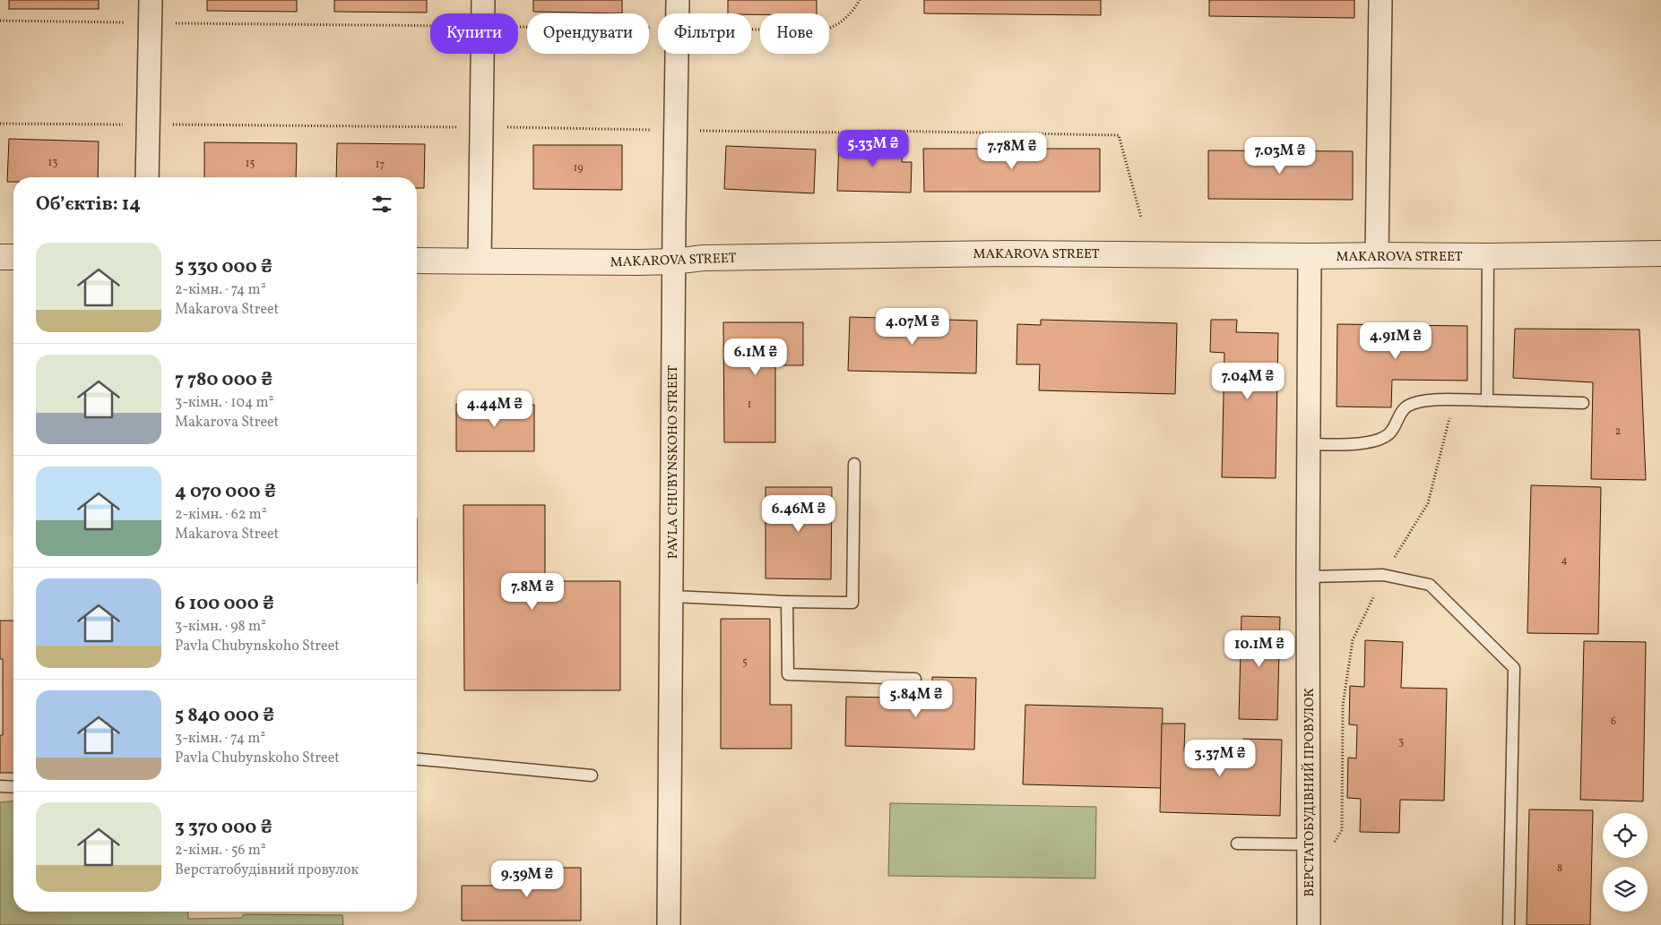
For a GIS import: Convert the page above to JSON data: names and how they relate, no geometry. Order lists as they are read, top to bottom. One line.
{"streets":{"street":["MAKAROVA STREET","PAVLA CHUBYNSKOHO STREET","ВЕРСТАТОБУДІВНИЙ ПРОВУЛОК"]},"crossings":[["MAKAROVA STREET","PAVLA CHUBYNSKOHO STREET"],["MAKAROVA STREET","ВЕРСТАТОБУДІВНИЙ ПРОВУЛОК"]],"house_numbers":["13","15","17","19","1","2","4","5","6","3","8"],"page":{"chip":["Купити","Орендувати","Фільтри","Нове"],"price":["5.33M ₴","7.78M ₴","7.03M ₴","4.07M ₴","4.91M ₴","6.1M ₴","7.04M ₴","4.44M ₴","6.46M ₴","7.8M ₴","10.1M ₴","5.84M ₴","3.37M ₴","9.39M ₴"],"heading":"Об’єктів: 14","list":[{"name":"5 330 000 ₴","note":"2-кімн. · 74 m² · Makarova Street"},{"name":"7 780 000 ₴","note":"3-кімн. · 104 m² · Makarova Street"},{"name":"4 070 000 ₴","note":"2-кімн. · 62 m² · Makarova Street"},{"name":"6 100 000 ₴","note":"3-кімн. · 98 m² · Pavla Chubynskoho Street"},{"name":"5 840 000 ₴","note":"3-кімн. · 74 m² · Pavla Chubynskoho Street"},{"name":"3 370 000 ₴","note":"2-кімн. · 56 m² · Верстатобудівний провулок"}]}}
